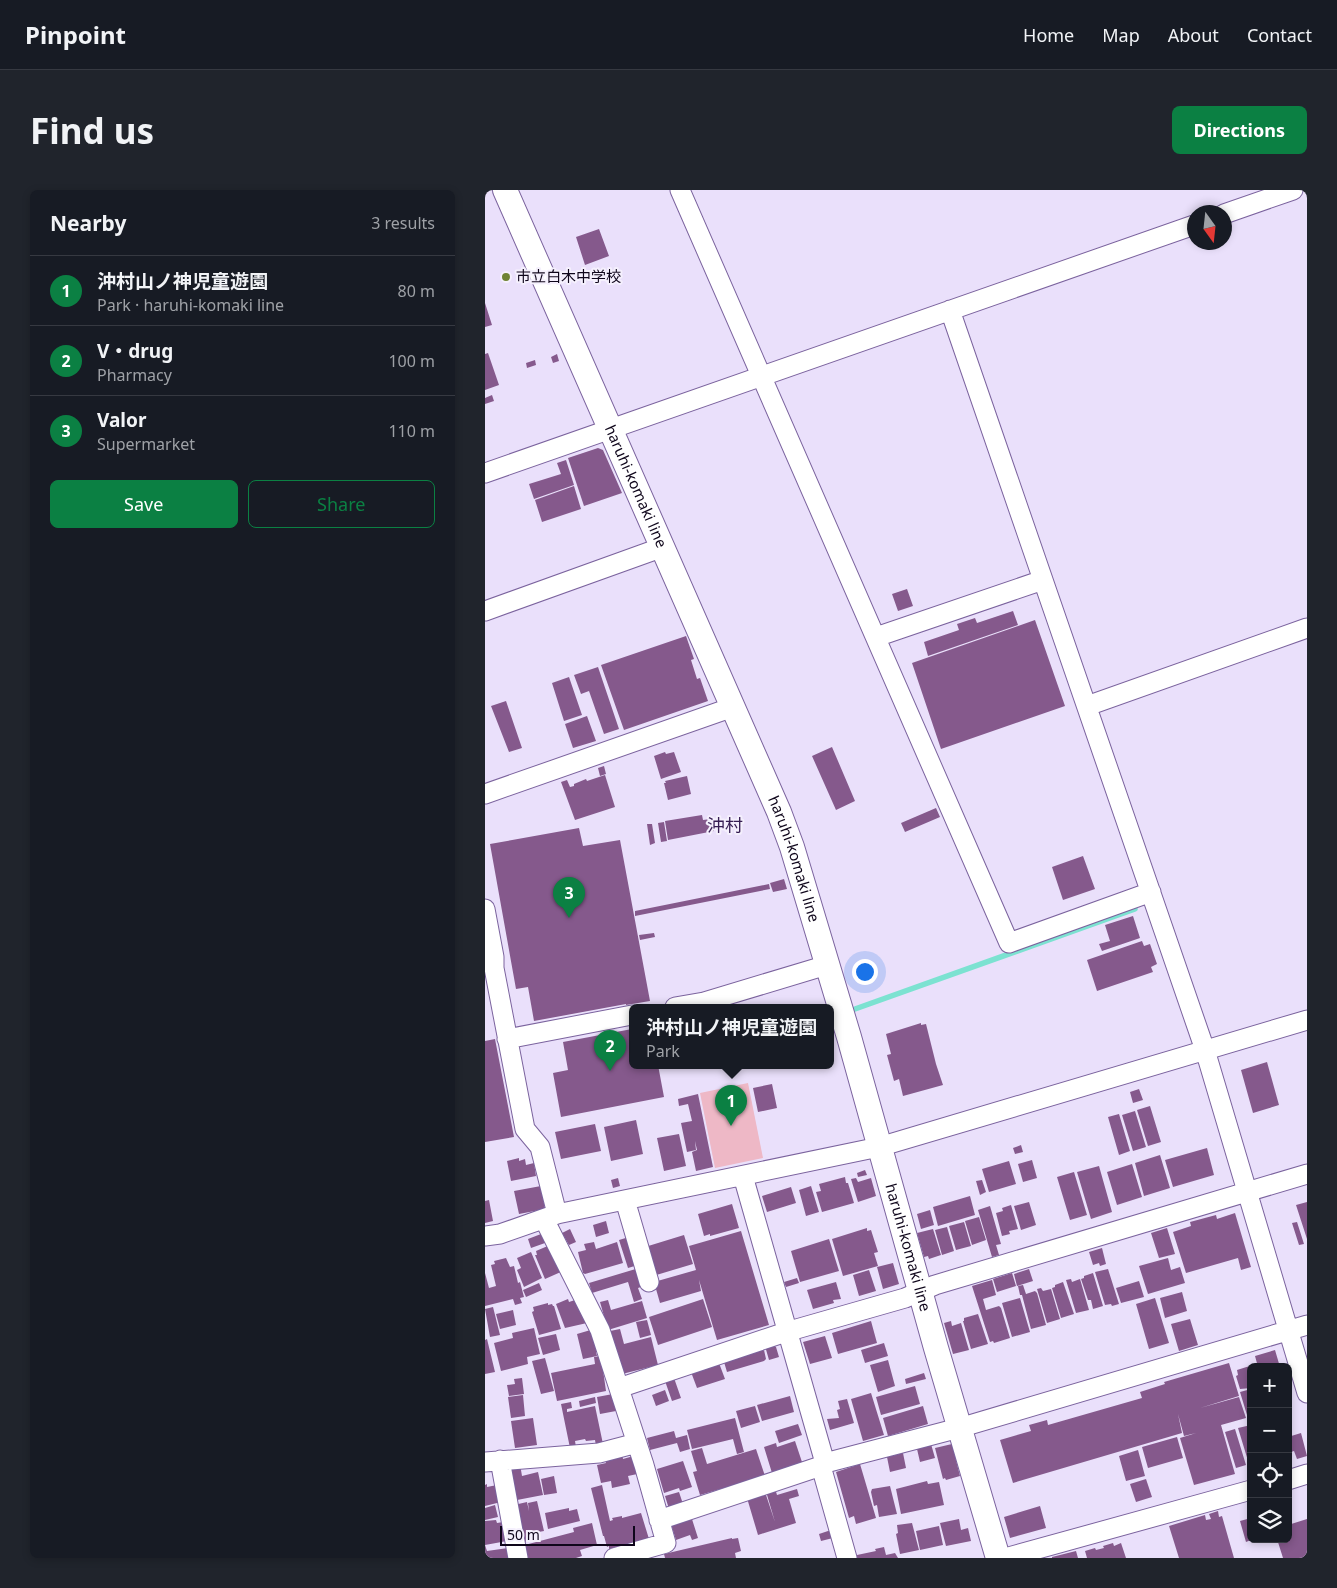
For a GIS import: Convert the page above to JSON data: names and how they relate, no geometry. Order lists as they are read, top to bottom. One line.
{"streets":{"main road":["haruhi-komaki line"]},"districts":["沖村"],"places":["市立白木中学校"],"scale_bar":"50 m","north":"bottom","page":{"header":"Pinpoint","nav":["Home","Map","About","Contact"],"buttons":["Directions",["Save","Share"]],"title":"Find us","heading":["Nearby","3 results"],"list":[{"mark":"1","name":"沖村山ノ神児童遊園","note":"Park · haruhi-komaki line","value":"80 m"},{"mark":"2","name":"V・drug","note":"Pharmacy","value":"100 m"},{"mark":"3","name":"Valor","note":"Supermarket","value":"110 m"}],"pins":["3","2","1"],"popup":["沖村山ノ神児童遊園","Park"],"map_buttons":["+","−"],"scale":"50 m"}}
